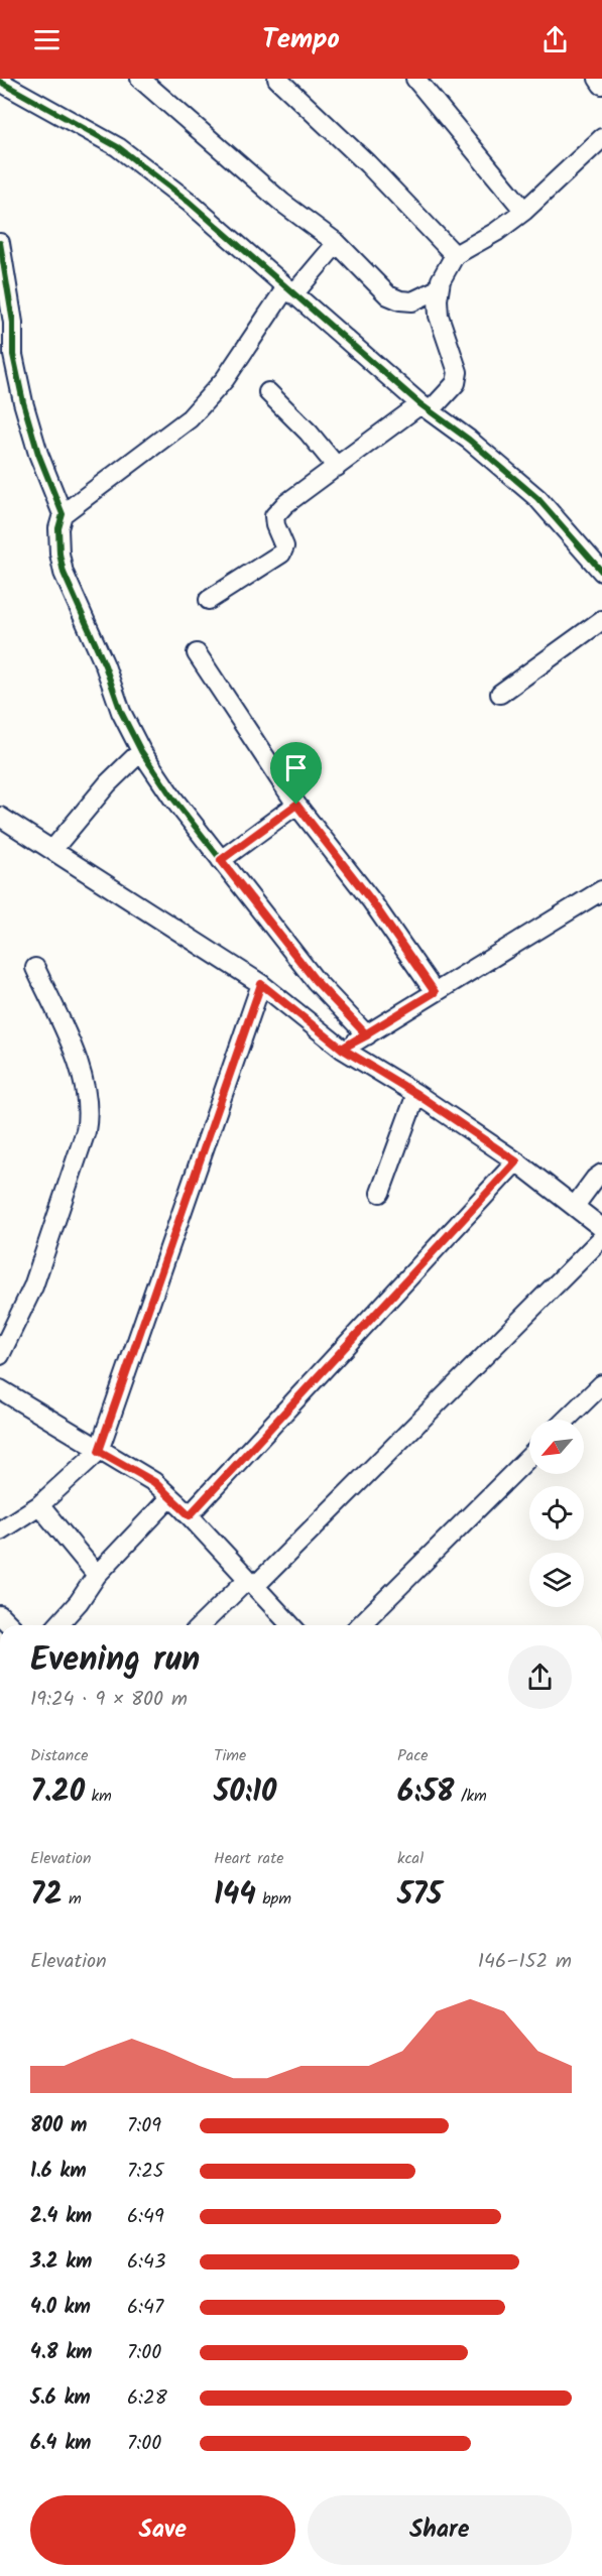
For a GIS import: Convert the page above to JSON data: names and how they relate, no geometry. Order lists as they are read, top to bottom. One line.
{"north":"bottom left","page":{"header":"Tempo","heading":["Evening run","19:24 · 9 × 800 m"],"stats":[["Distance","7.20 km"],["Time","50:10"],["Pace","6:58 /km"],["Elevation","72 m"],["Heart rate","144 bpm"],["kcal","575"]],"chart":["Elevation","146–152 m"],"list":[{"name":"800 m","note":"7:09"},{"name":"1.6 km","note":"7:25"},{"name":"2.4 km","note":"6:49"},{"name":"3.2 km","note":"6:43"},{"name":"4.0 km","note":"6:47"},{"name":"4.8 km","note":"7:00"},{"name":"5.6 km","note":"6:28"},{"name":"6.4 km","note":"7:00"}],"buttons":["Save","Share"]}}
